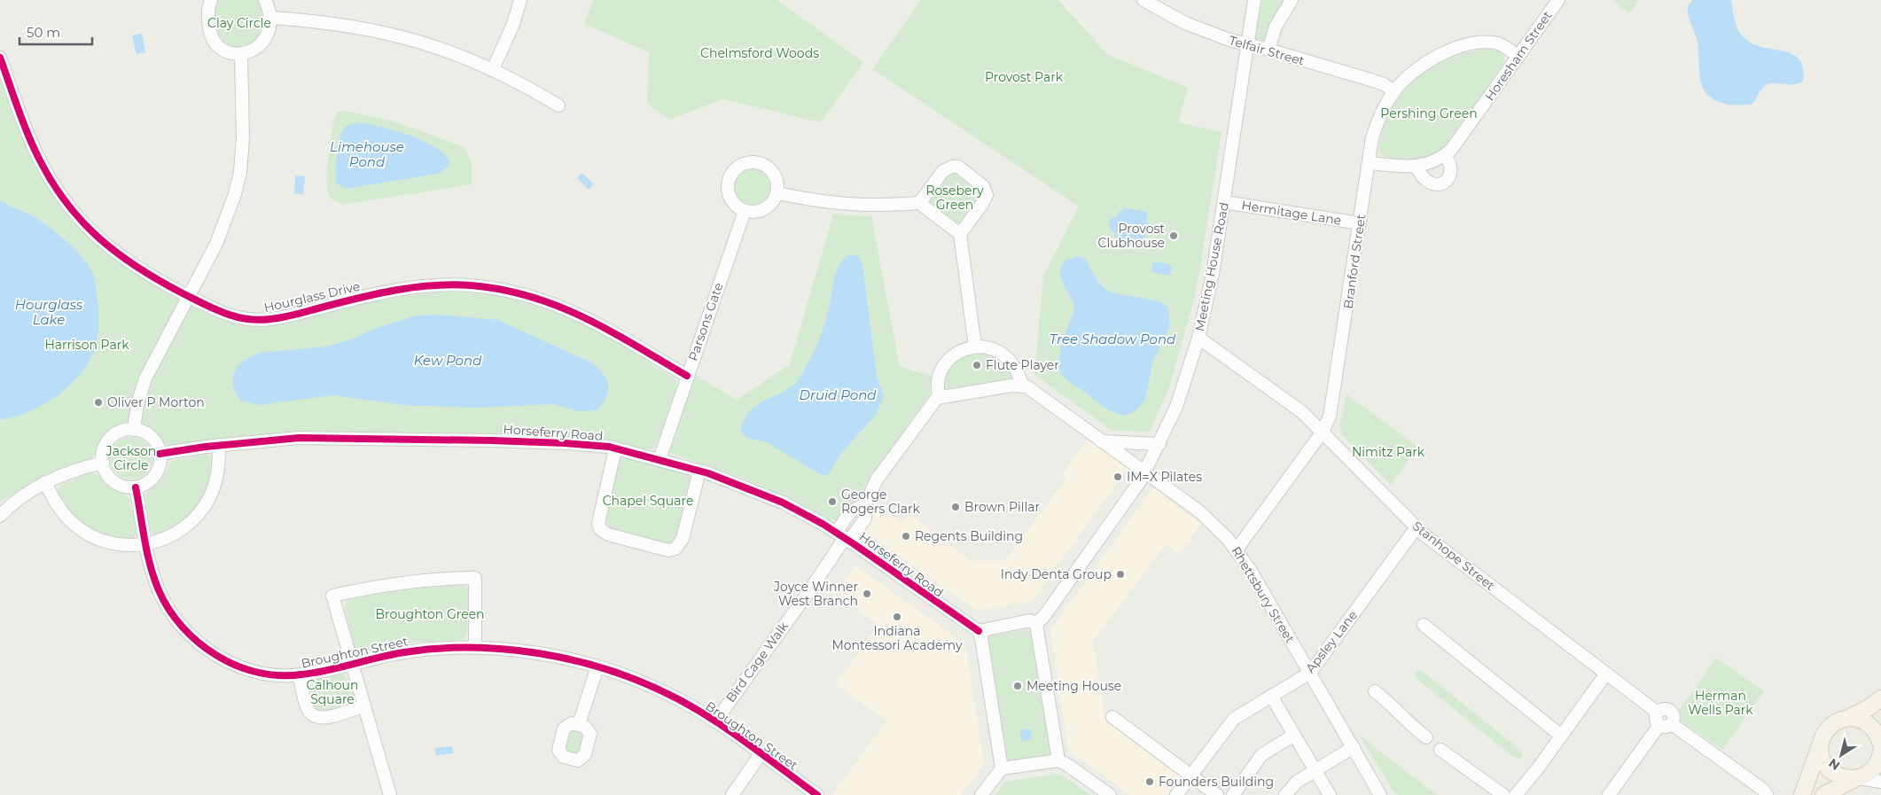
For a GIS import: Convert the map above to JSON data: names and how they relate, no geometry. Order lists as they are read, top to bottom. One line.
{"streets":{"street":["Telfair Street","Horesham Street","Hermitage Lane","Branford Street","Meeting House Road","Hourglass Drive","Parsons Gate","Horseferry Road","Stanhope Street","Rhettsbury Street","Apsley Lane","Broughton Street","Bird Cage Walk"]},"crossings":[["Telfair Street","Branford Street"],["Telfair Street","Meeting House Road"],["Horesham Street","Branford Street"],["Hermitage Lane","Branford Street"],["Hermitage Lane","Meeting House Road"],["Branford Street","Stanhope Street"],["Branford Street","Rhettsbury Street"],["Meeting House Road","Stanhope Street"],["Meeting House Road","Rhettsbury Street"],["Hourglass Drive","Parsons Gate"],["Parsons Gate","Horseferry Road"],["Horseferry Road","Broughton Street"],["Horseferry Road","Bird Cage Walk"],["Stanhope Street","Apsley Lane"],["Rhettsbury Street","Apsley Lane"],["Broughton Street","Bird Cage Walk"]],"water":["Limehouse Pond","Hourglass Lake","Tree Shadow Pond","Kew Pond","Druid Pond"],"parks":["Clay Circle","Chelmsford Woods","Provost Park","Pershing Green","Rosebery Green","Harrison Park","Jackson Circle","Nimitz Park","Chapel Square","Broughton Green","Calhoun Square","Herman Wells Park"],"places":["Provost Clubhouse","Flute Player","Oliver P Morton","IM=X Pilates","George Rogers Clark","Brown Pillar","Regents Building","Indy Denta Group","Joyce Winner West Branch","Indiana Montessori Academy","Meeting House","Founders Building"],"scale_bar":"50 m","north":"bottom left"}
